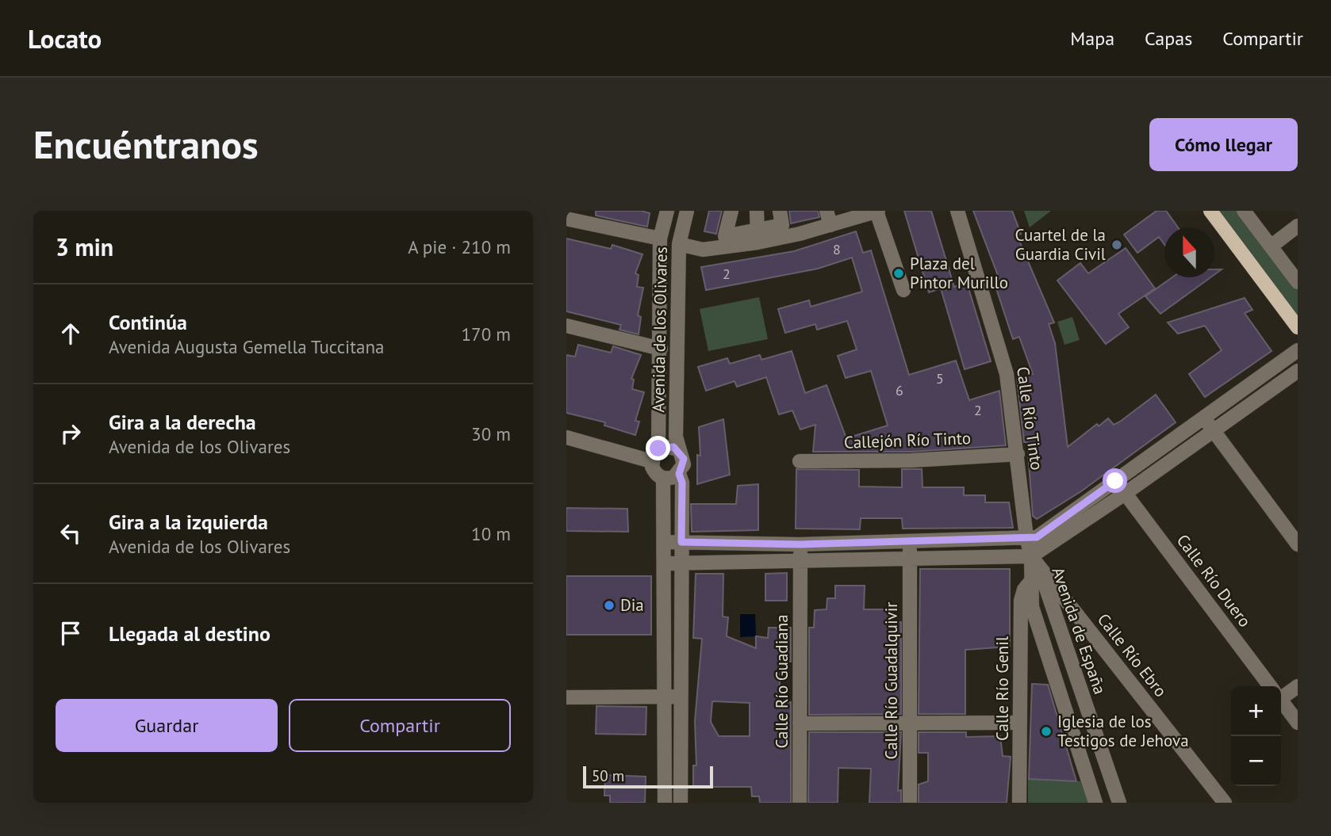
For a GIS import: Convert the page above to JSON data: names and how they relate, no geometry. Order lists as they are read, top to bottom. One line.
{"streets":{"street":["Avenida de los Olivares","Calle Río Tinto","Callejón Río Tinto","Calle Río Duero","Avenida de España","Calle Río Ebro","Calle Río Guadalquivir","Calle Río Guadiana","Calle Río Genil"]},"crossings":[["Calle Río Tinto","Callejón Río Tinto"],["Calle Río Tinto","Avenida de España"],["Calle Río Tinto","Calle Río Ebro"],["Avenida de España","Calle Río Ebro"],["Avenida de España","Calle Río Genil"]],"places":["Cuartel de la Guardia Civil","Plaza del Pintor Murillo","Dia","Iglesia de los Testigos de Jehova"],"house_numbers":["8","2","5","6","2"],"scale_bar":"50 m","north":"top","page":{"header":"Locato","nav":["Mapa","Capas","Compartir"],"buttons":["Cómo llegar",["Guardar","Compartir"]],"title":"Encuéntranos","heading":["3 min","A pie · 210 m"],"list":[["Continúa","Avenida Augusta Gemella Tuccitana","170 m"],["Gira a la derecha","Avenida de los Olivares","30 m"],["Gira a la izquierda","Avenida de los Olivares","10 m"],"Llegada al destino"],"map_buttons":["+","−"],"scale":"50 m"}}
